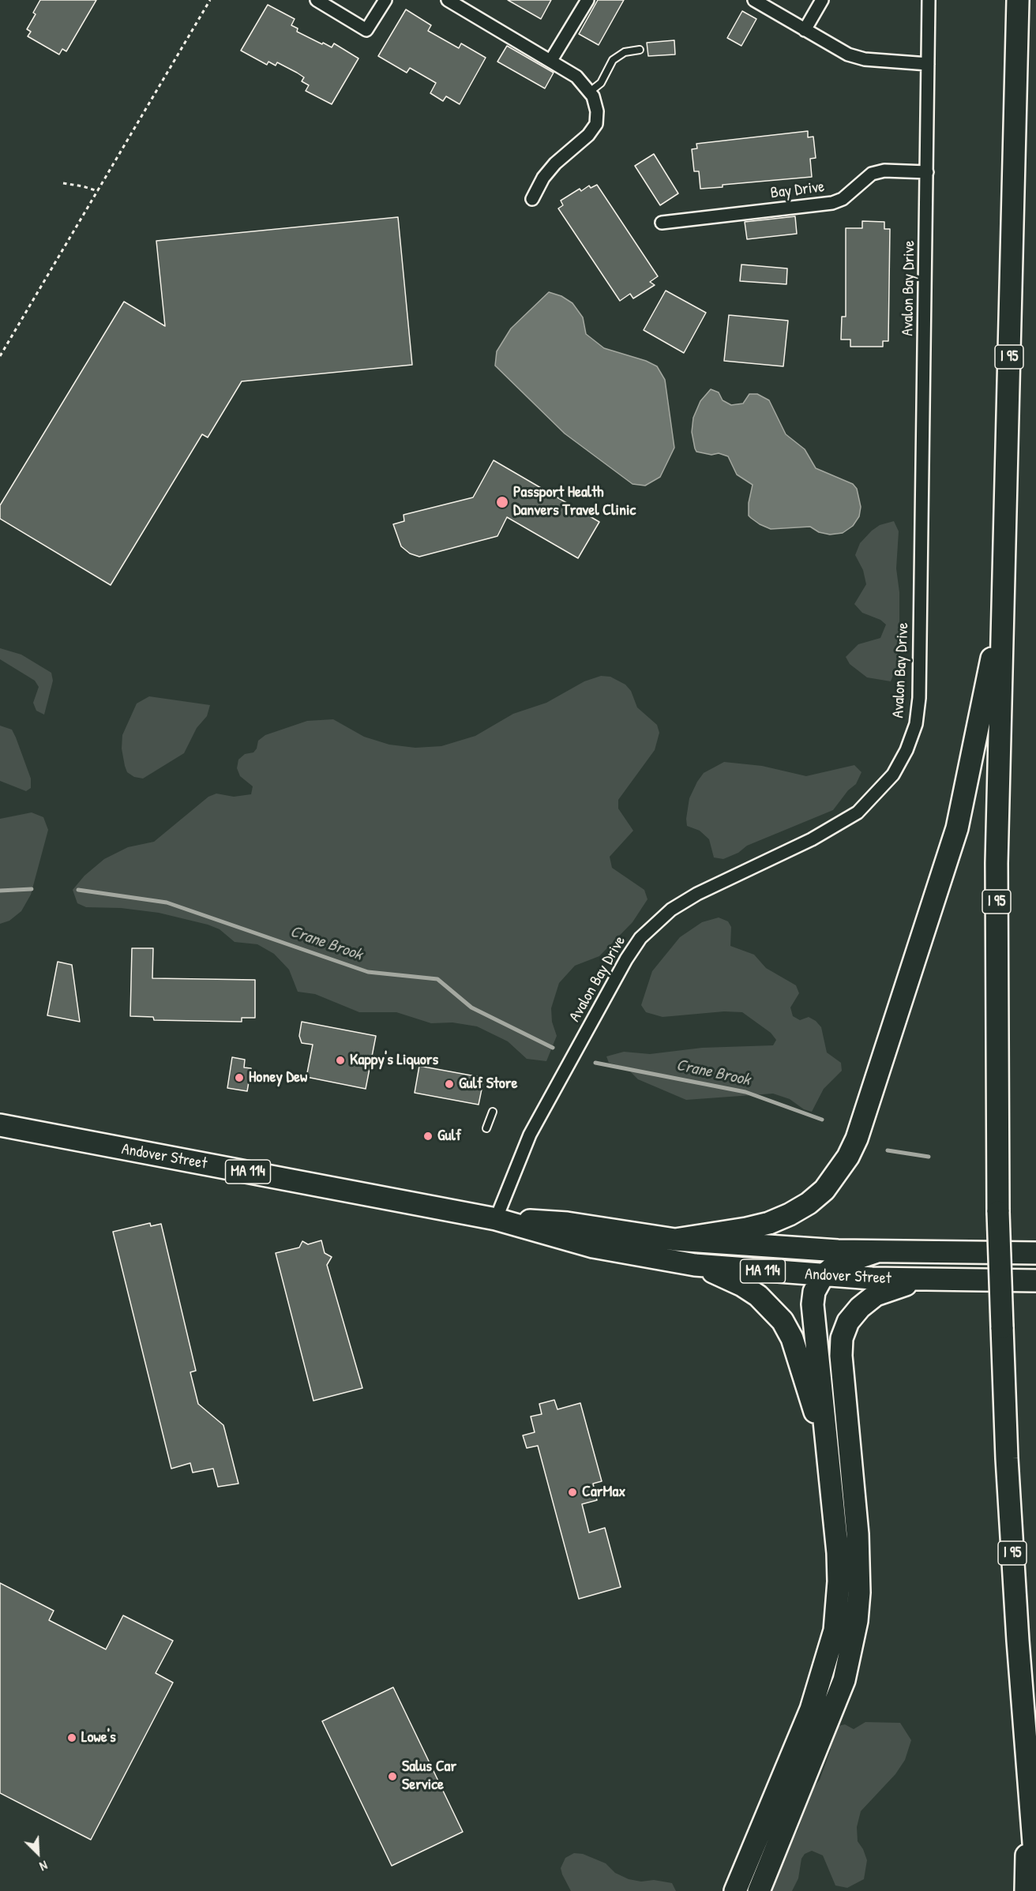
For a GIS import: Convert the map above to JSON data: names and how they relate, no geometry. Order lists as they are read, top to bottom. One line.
{"streets":{"highway":["I 95","Andover Street","MA 114"],"street":["Bay Drive","Avalon Bay Drive"]},"crossings":[["Bay Drive","Avalon Bay Drive"],["Avalon Bay Drive","Andover Street"]],"water":["Crane Brook"],"places":["Passport Health Danvers Travel Clinic","Kappy's Liquors","Honey Dew","Gulf Store","Gulf","CarMax","Lowe's","Salus Car Service"],"north":"bottom right"}
